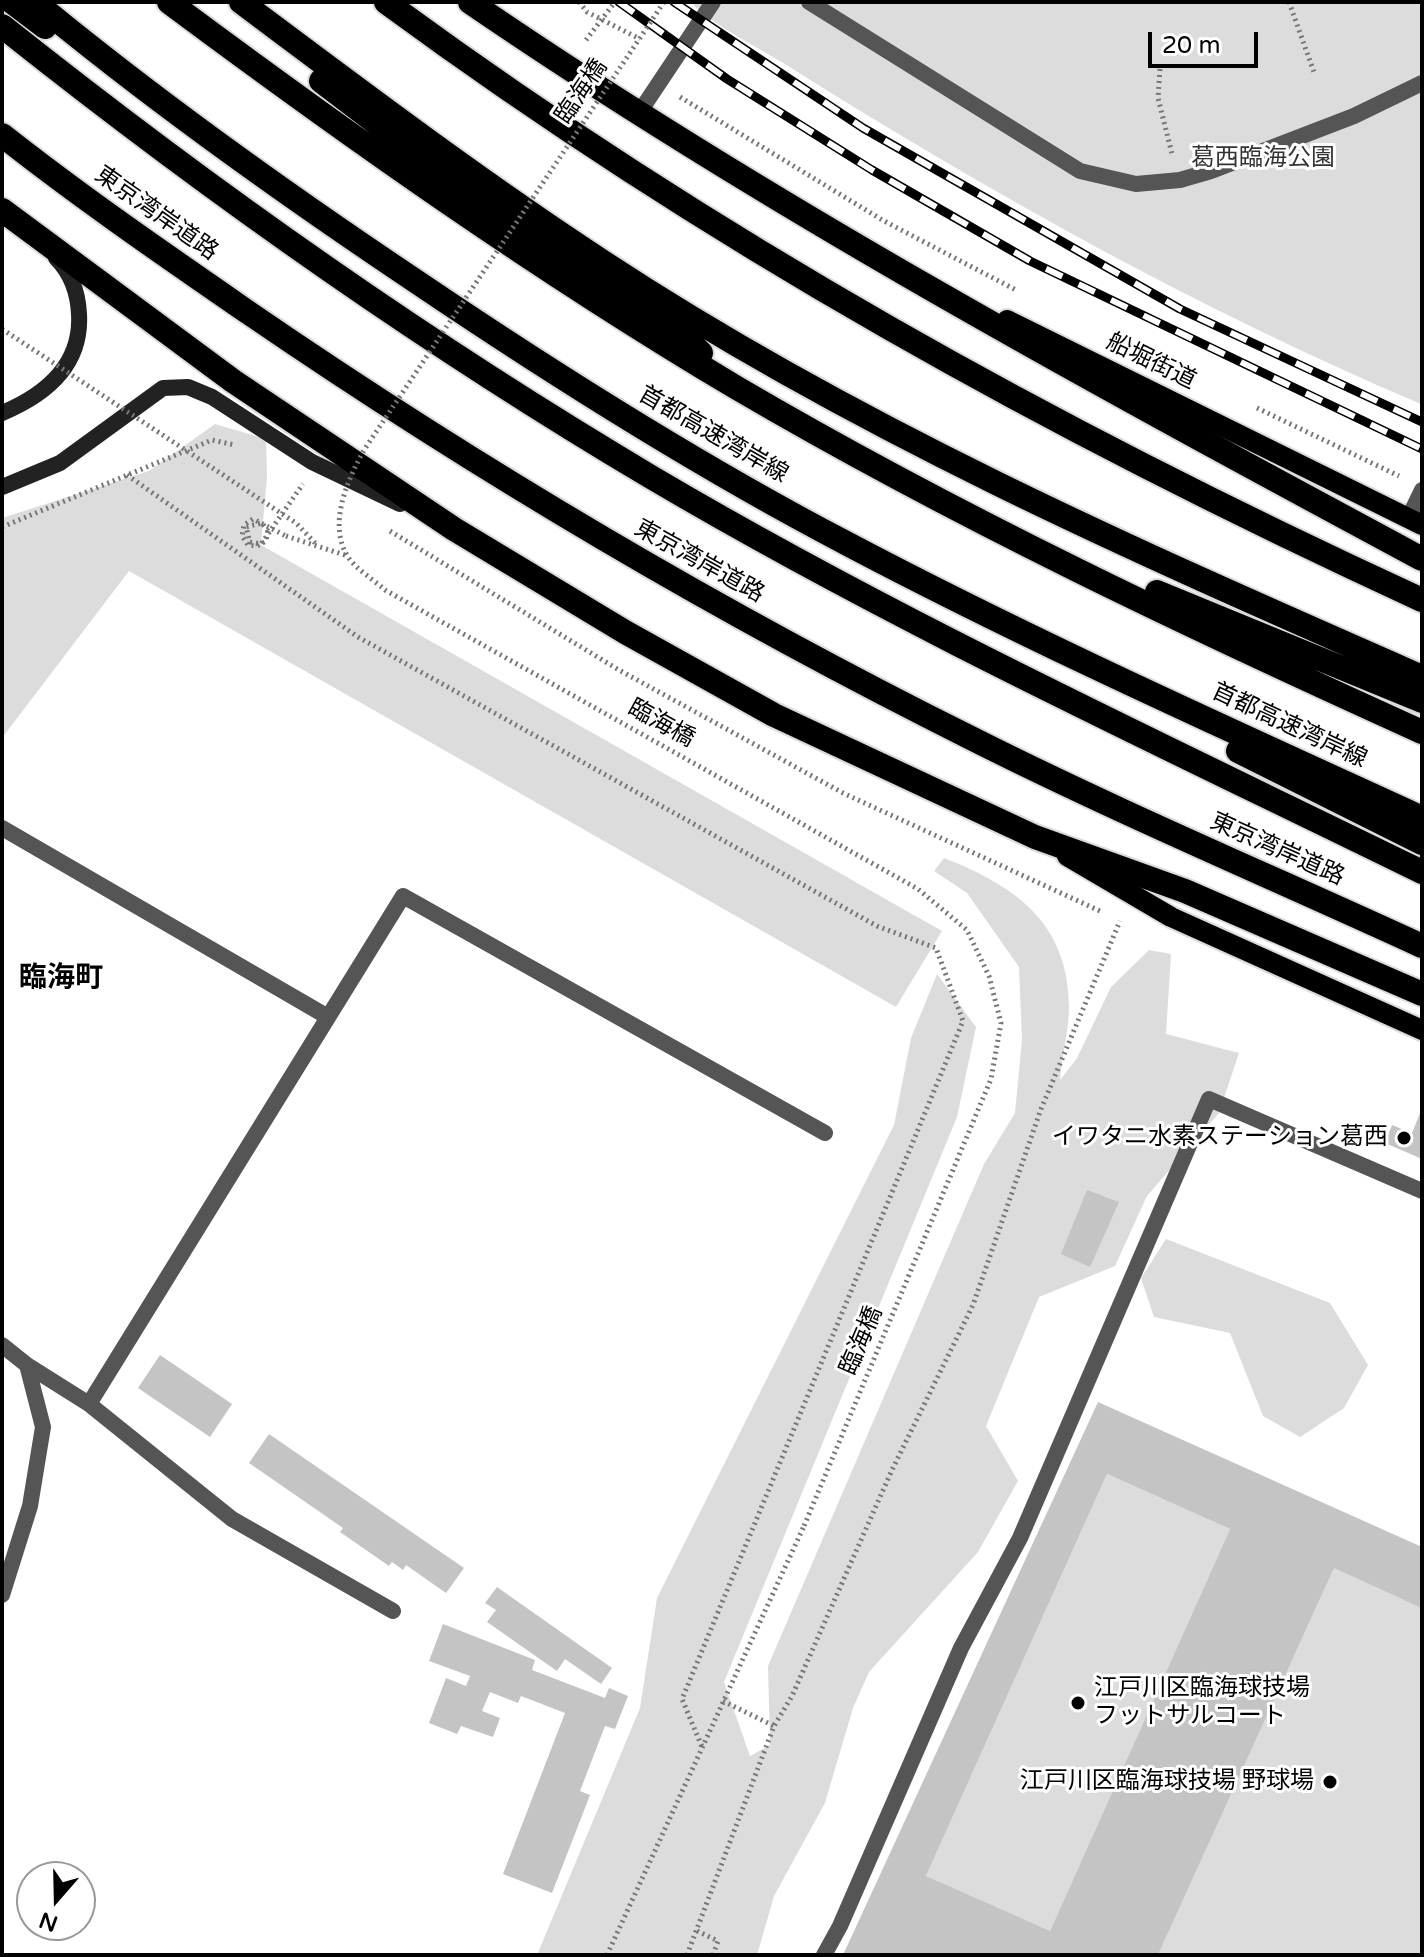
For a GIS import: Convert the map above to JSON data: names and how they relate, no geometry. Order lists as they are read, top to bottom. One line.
{"streets":{"highway":["東京湾岸道路","首都高速湾岸線"],"main road":["船堀街道"],"path":["臨海橋"]},"districts":["臨海町"],"parks":["葛西臨海公園"],"places":["イワタニ水素ステーション葛西","江戸川区臨海球技場 フットサルコート","江戸川区臨海球技場 野球場"],"scale_bar":"20 m","north":"bottom"}
